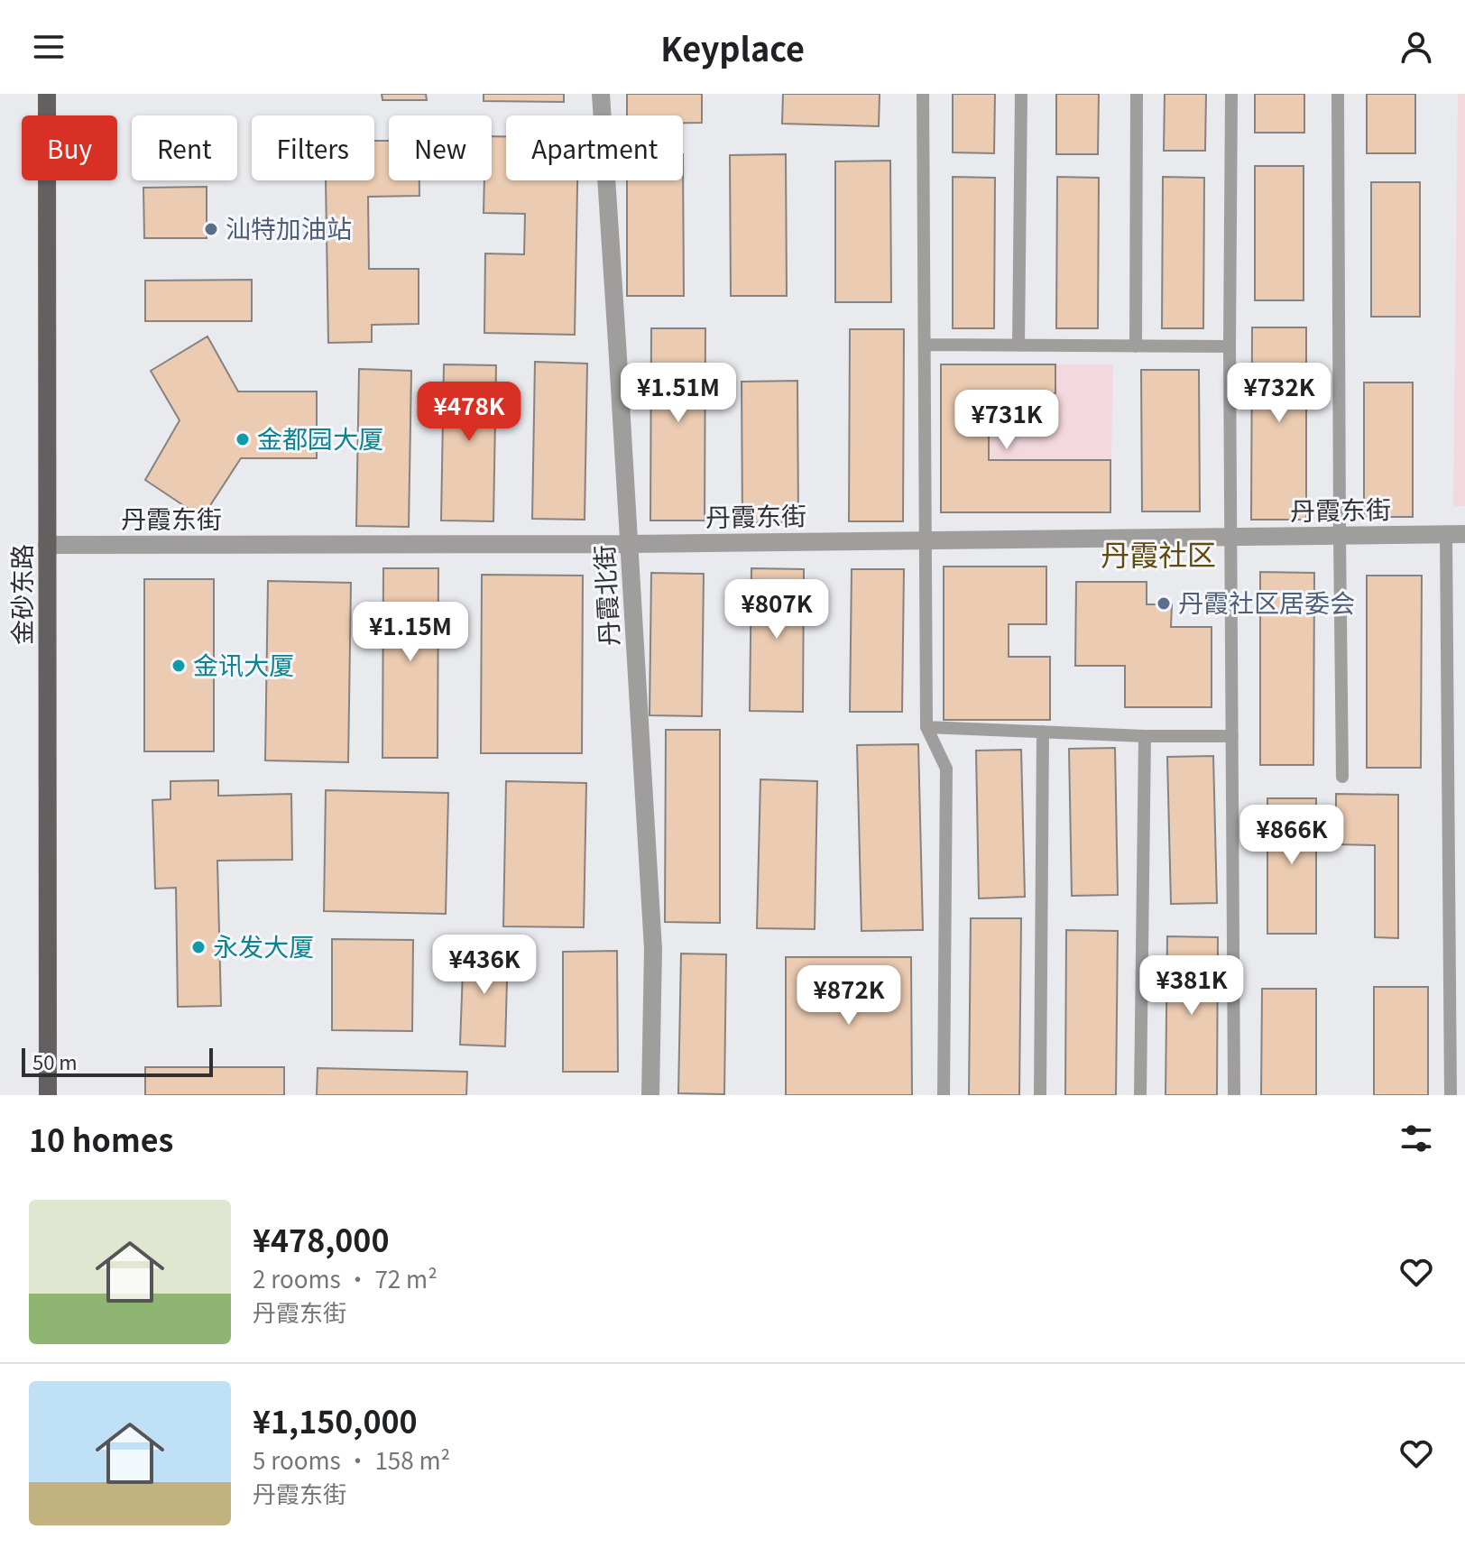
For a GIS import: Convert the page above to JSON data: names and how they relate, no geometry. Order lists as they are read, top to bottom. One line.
{"streets":{"main road":["金砂东路"],"street":["丹霞东街","丹霞北街"]},"crossings":[["丹霞东街","金砂东路"],["丹霞东街","丹霞北街"]],"districts":["丹霞社区"],"places":["汕特加油站","金都园大厦","丹霞社区居委会","金讯大厦","永发大厦"],"scale_bar":"50 m","page":{"header":"Keyplace","chip":["Buy","Rent","Filters","New","Apartment"],"price":["¥1.51M","¥732K","¥478K","¥731K","¥807K","¥1.15M","¥866K","¥436K","¥381K","¥872K"],"scale":"50 m","heading":"10 homes","list":[{"name":"¥478,000","note":"2 rooms · 72 m² · 丹霞东街"},{"name":"¥1,150,000","note":"5 rooms · 158 m² · 丹霞东街"}]}}
